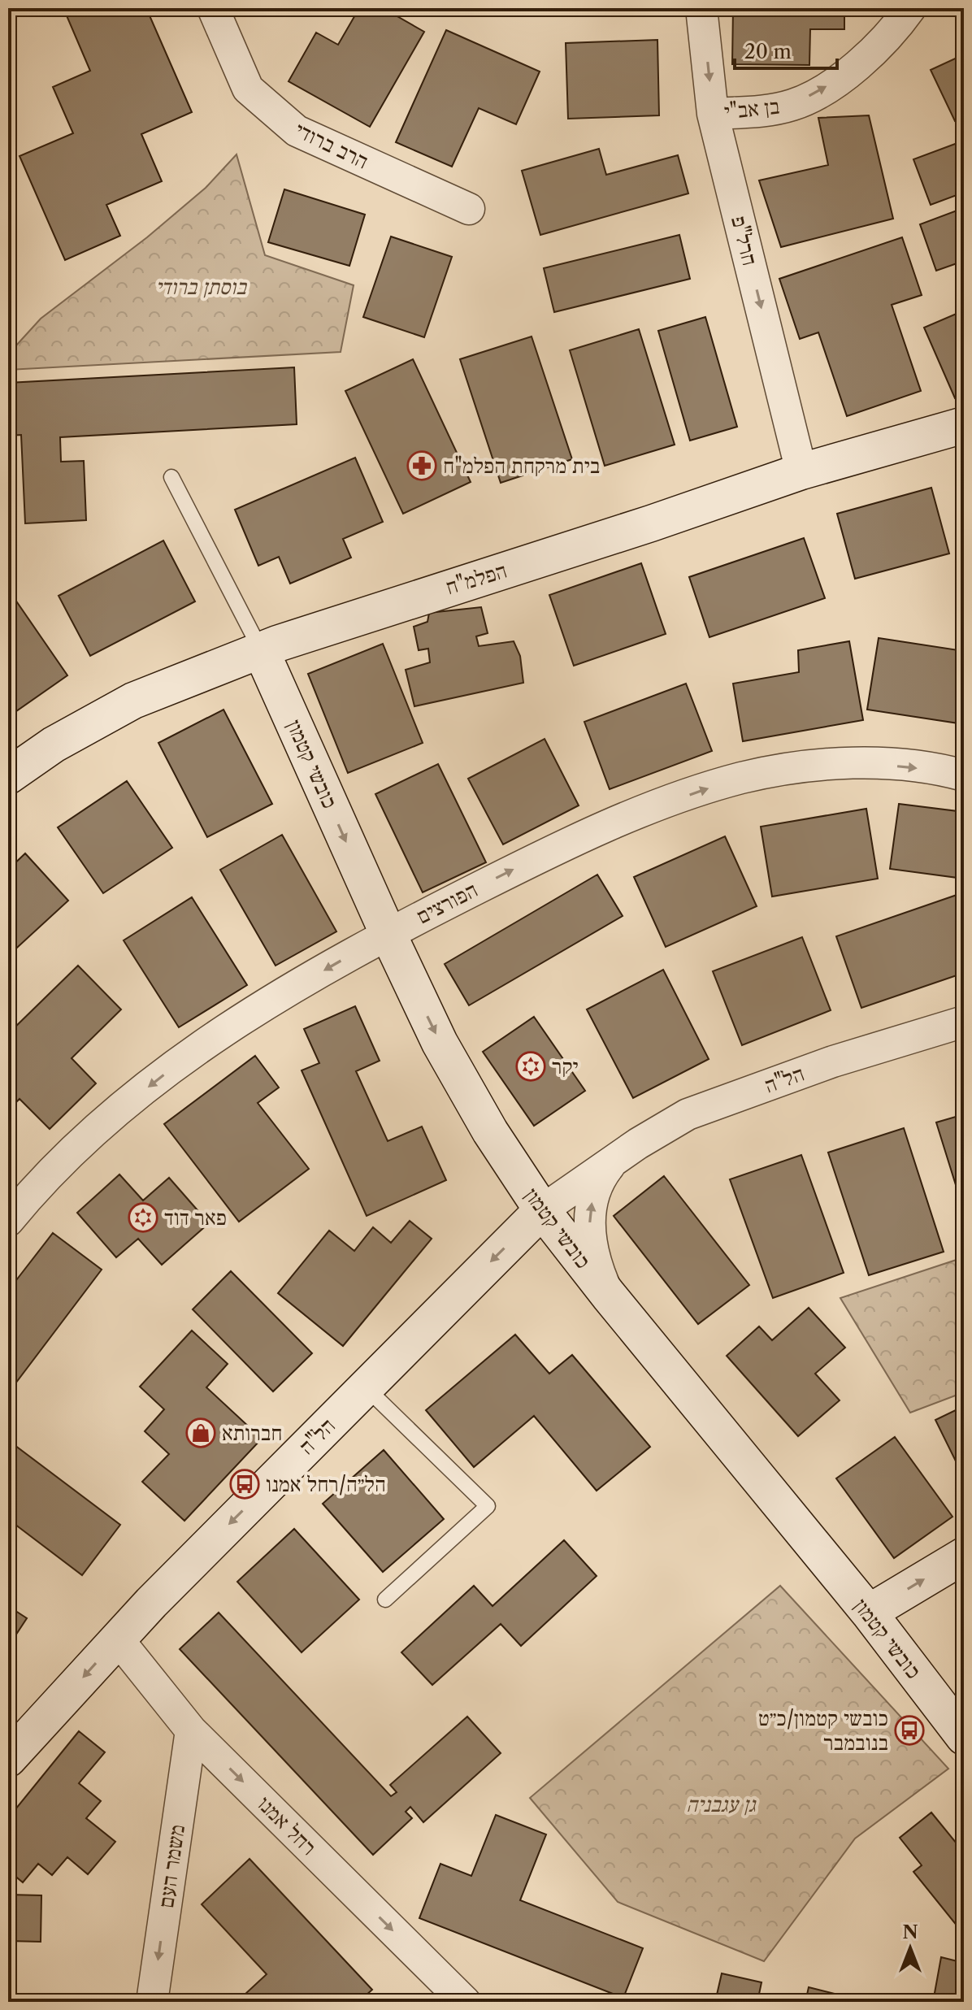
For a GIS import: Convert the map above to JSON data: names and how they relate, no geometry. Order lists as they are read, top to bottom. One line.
{"streets":{"street":["בן אב\"י","הרב ברודי","חרל\"פ","הפלמ\"ח","כובשי קטמון","הפורצים","הל\"ה","רחל אמנו","משמר העם"]},"crossings":[["בן אב\"י","חרל\"פ"],["חרל\"פ","הפלמ\"ח"],["הפלמ\"ח","כובשי קטמון"],["כובשי קטמון","הפורצים"],["כובשי קטמון","הל\"ה"],["הל\"ה","רחל אמנו"],["רחל אמנו","משמר העם"]],"one_way":["בן אב\"י","חרל\"פ","כובשי קטמון","רחל אמנו","משמר העם"],"parks":["בוסתן ברודי","גן עגבניה"],"places":{"pharmacy":["בית מרקחת הפלמ\"ח"],"synagogue":["יקר","פאר דוד"],"shop":["חברותא"],"bus stop":["הל״ה/רחל אמנו","כובשי קטמון/כ״ט בנובמבר"]},"scale_bar":"20 m","north":"top"}
